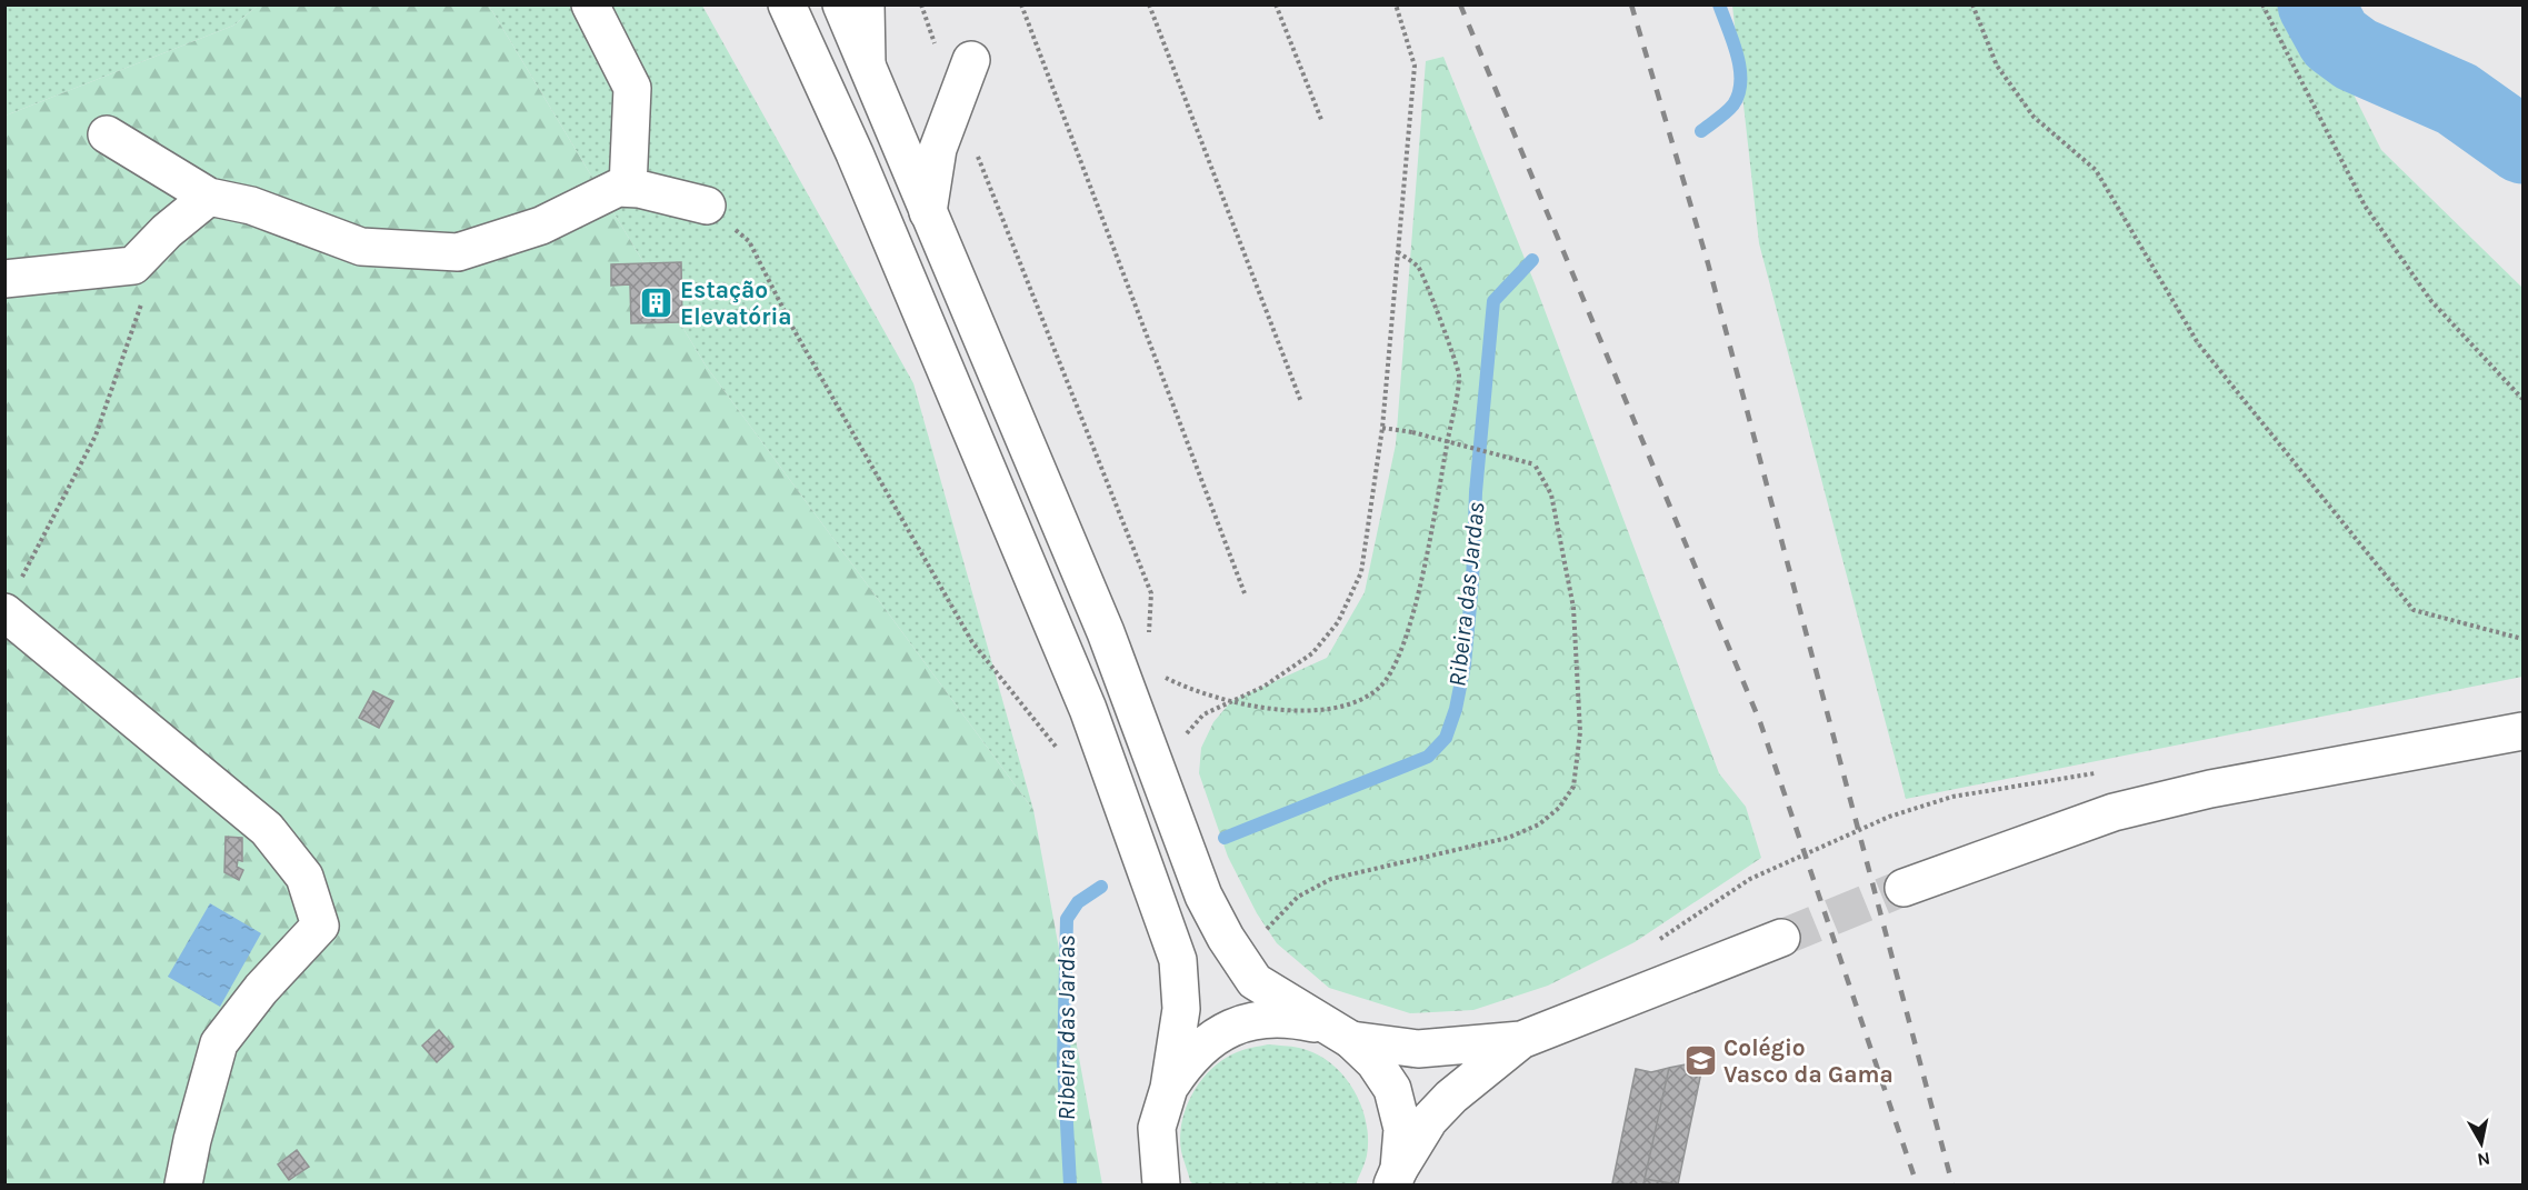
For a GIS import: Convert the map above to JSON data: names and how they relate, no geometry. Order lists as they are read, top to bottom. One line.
{"water":["Ribeira das Jardas"],"places":{"building":["Estação Elevatória"],"school or university":["Colégio Vasco da Gama"]},"north":"bottom"}
